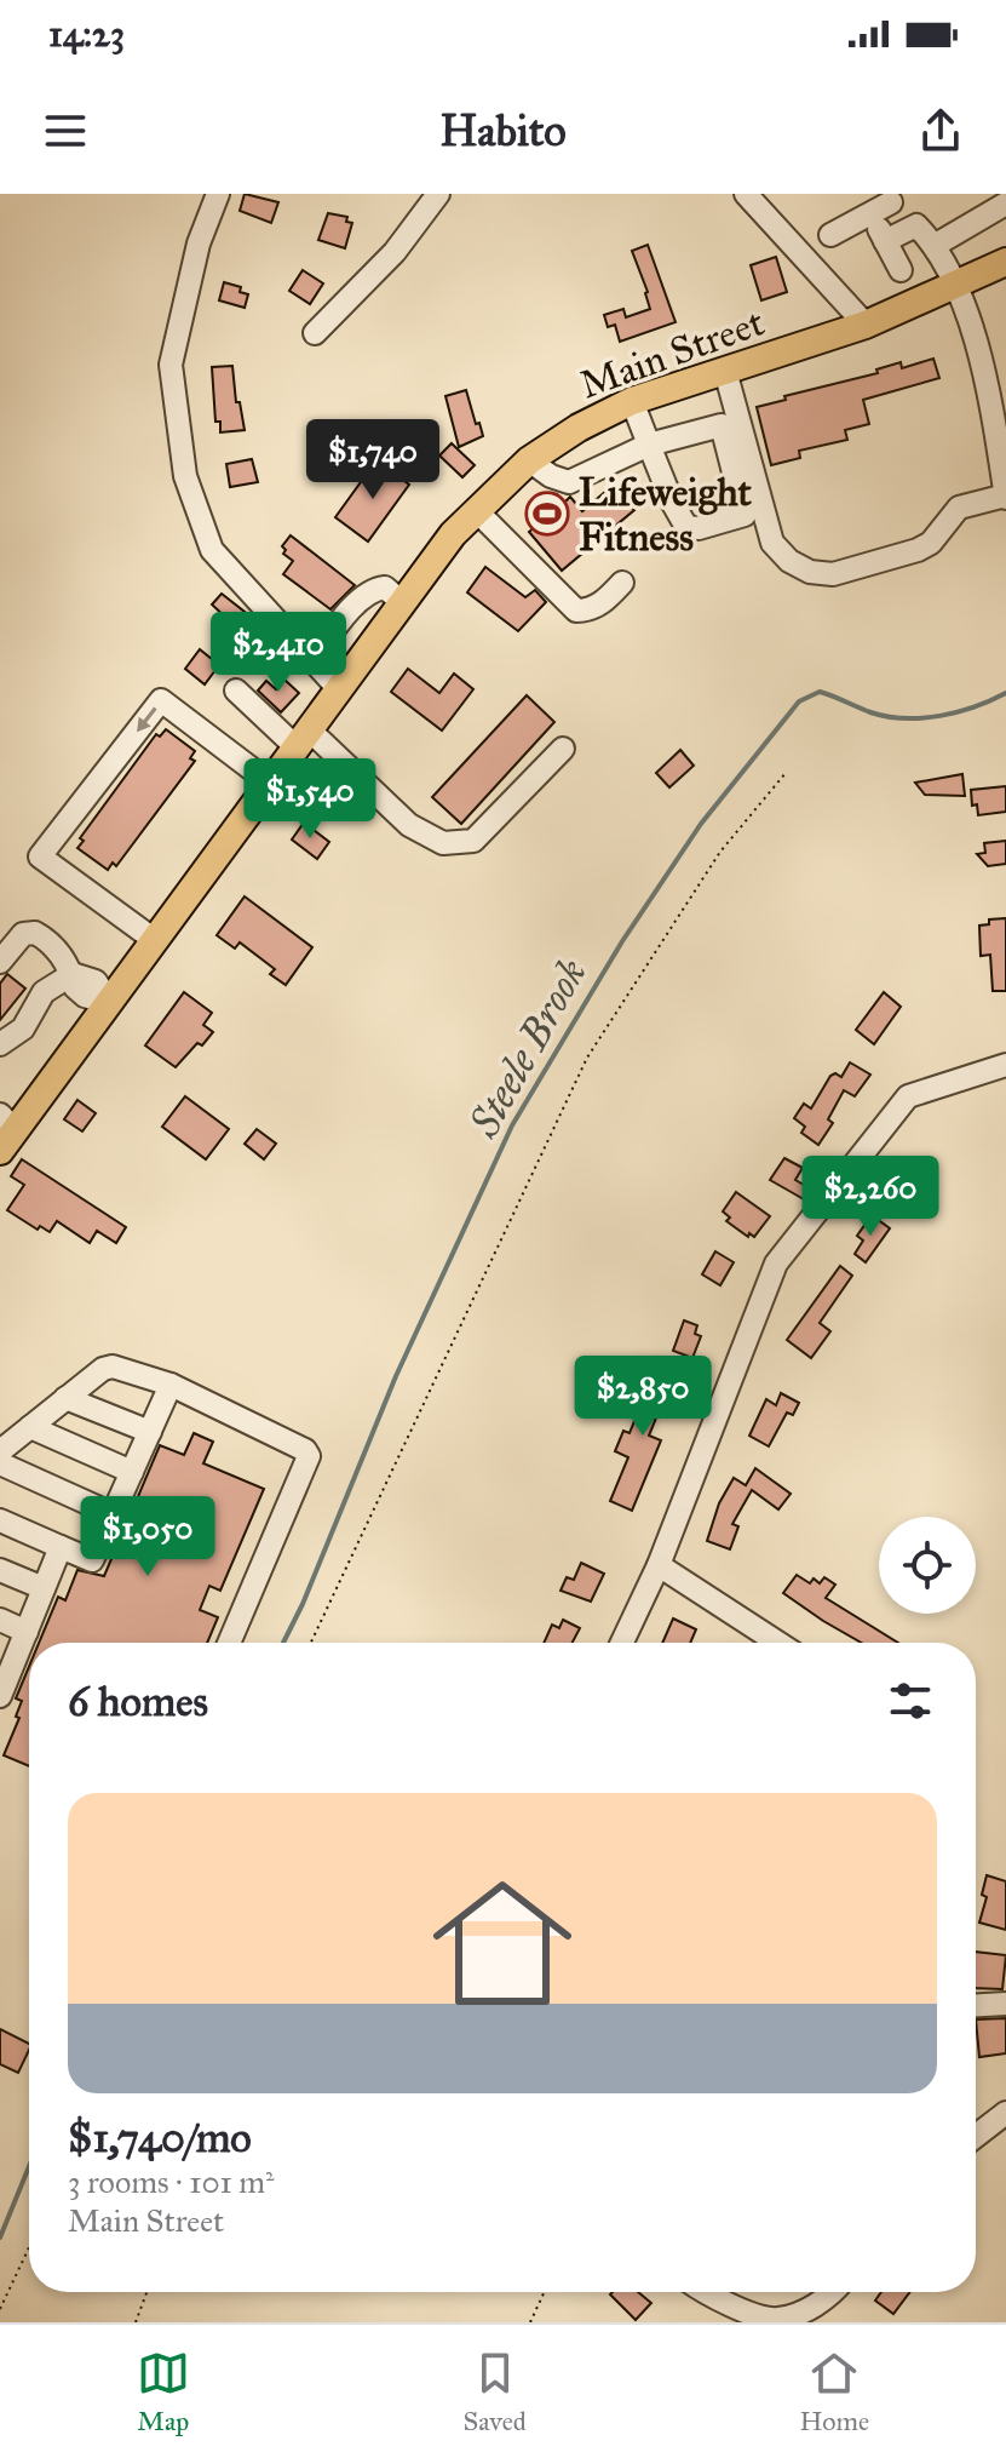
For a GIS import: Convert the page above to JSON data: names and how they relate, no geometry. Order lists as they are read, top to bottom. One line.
{"streets":{"main road":["Main Street"]},"water":["Steele Brook"],"places":{"sports":["Lifeweight Fitness"]},"page":{"status":"14:23","header":"Habito","price":["$1,740","$2,410","$1,540","$2,260","$2,850","$1,050"],"heading":"6 homes","list":[{"name":"$1,740/mo","note":"3 rooms · 101 m² · Main Street"}],"tabs":["Map","Saved","Home"]}}
